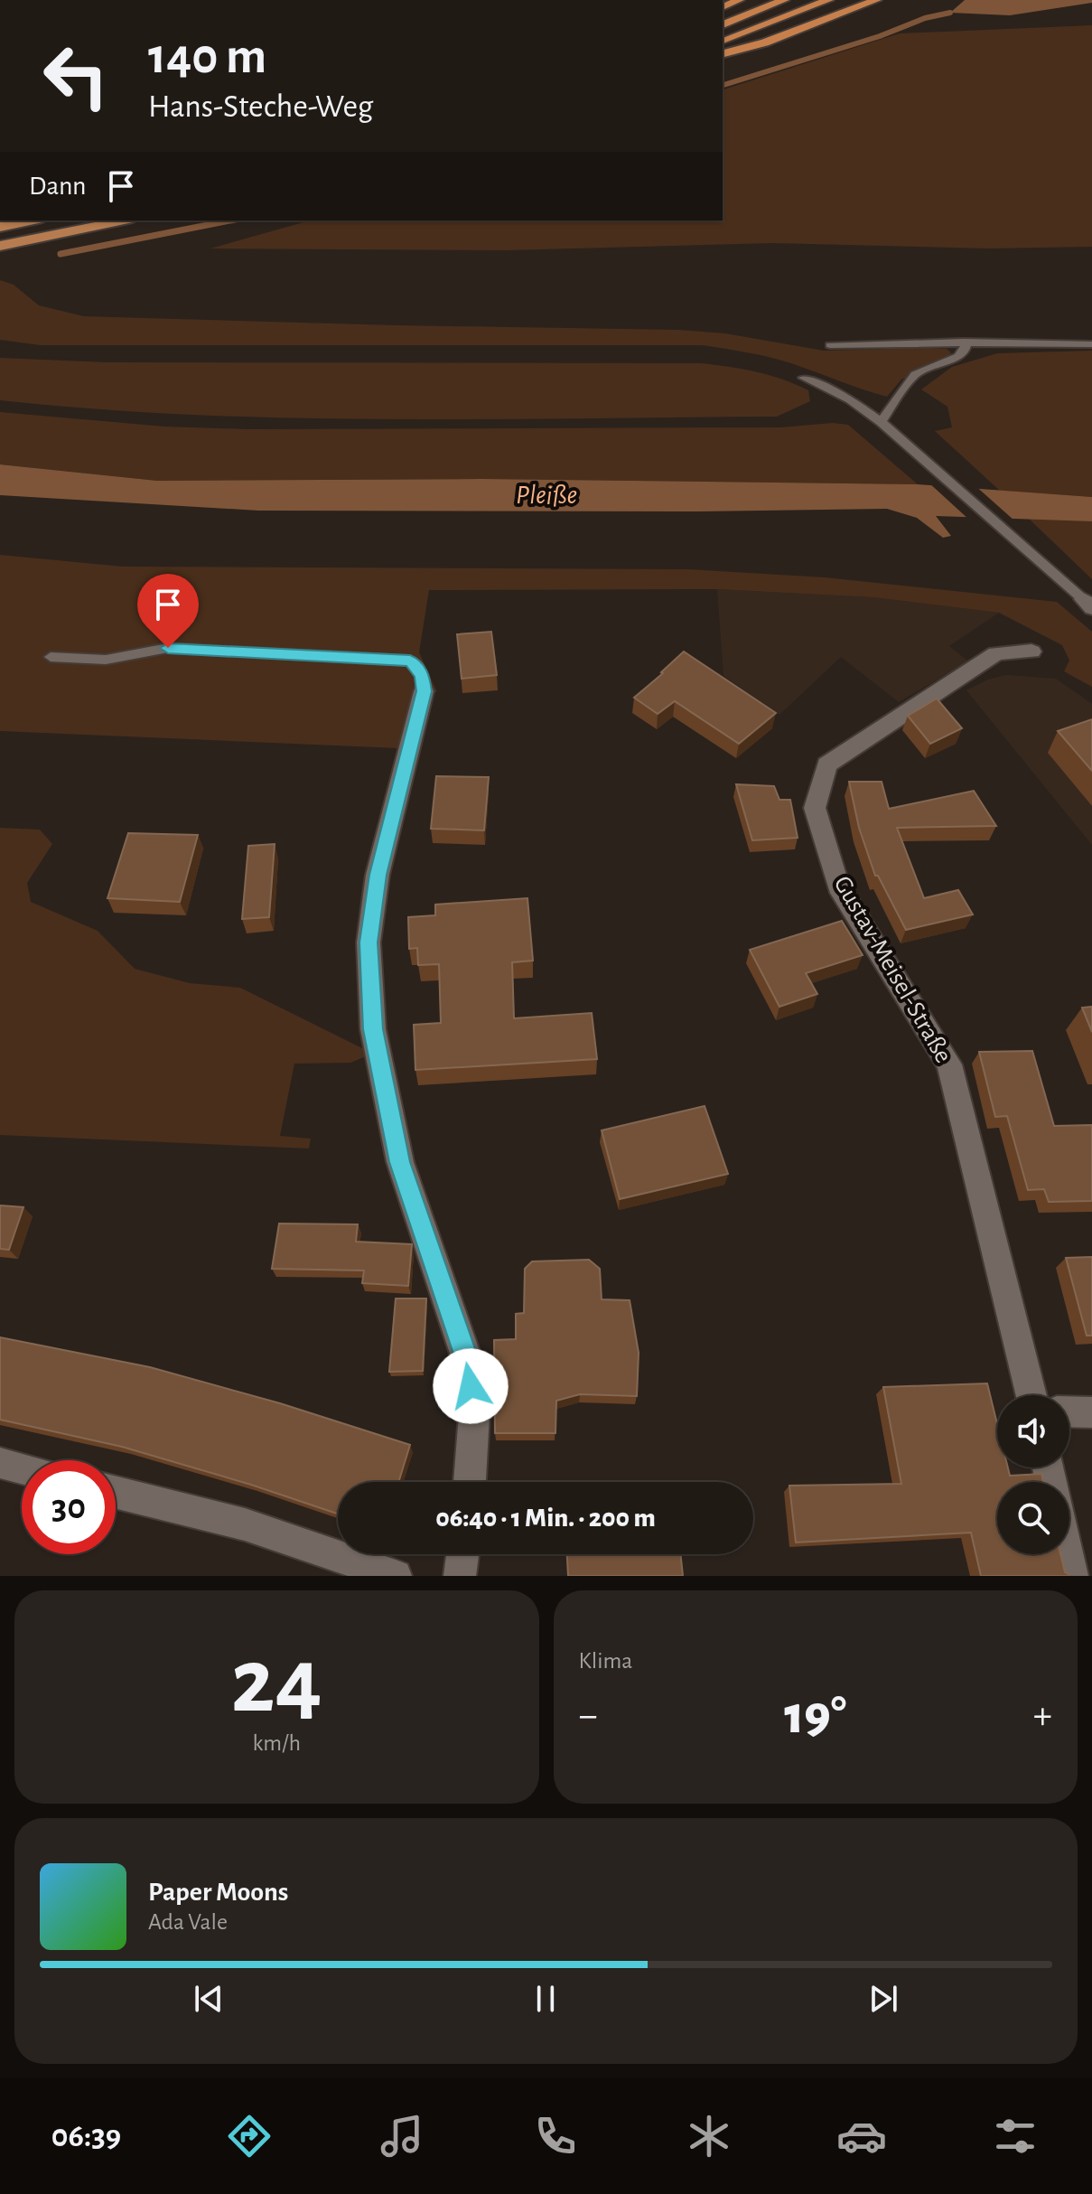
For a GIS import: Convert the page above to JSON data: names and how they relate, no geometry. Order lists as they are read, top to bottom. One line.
{"streets":{"street":["Gustav-Meisel-Straße"]},"water":["Pleiße"],"page":{"turn":["140 m","Hans-Steche-Weg"],"then":"Dann","limit":"30","trip":"06:40 · 1 Min. · 200 m","tile":[["24","km/h"],"Klima"],"heat":["−","19°","+"],"song":["Paper Moons","Ada Vale"],"tabs":"06:39"}}
